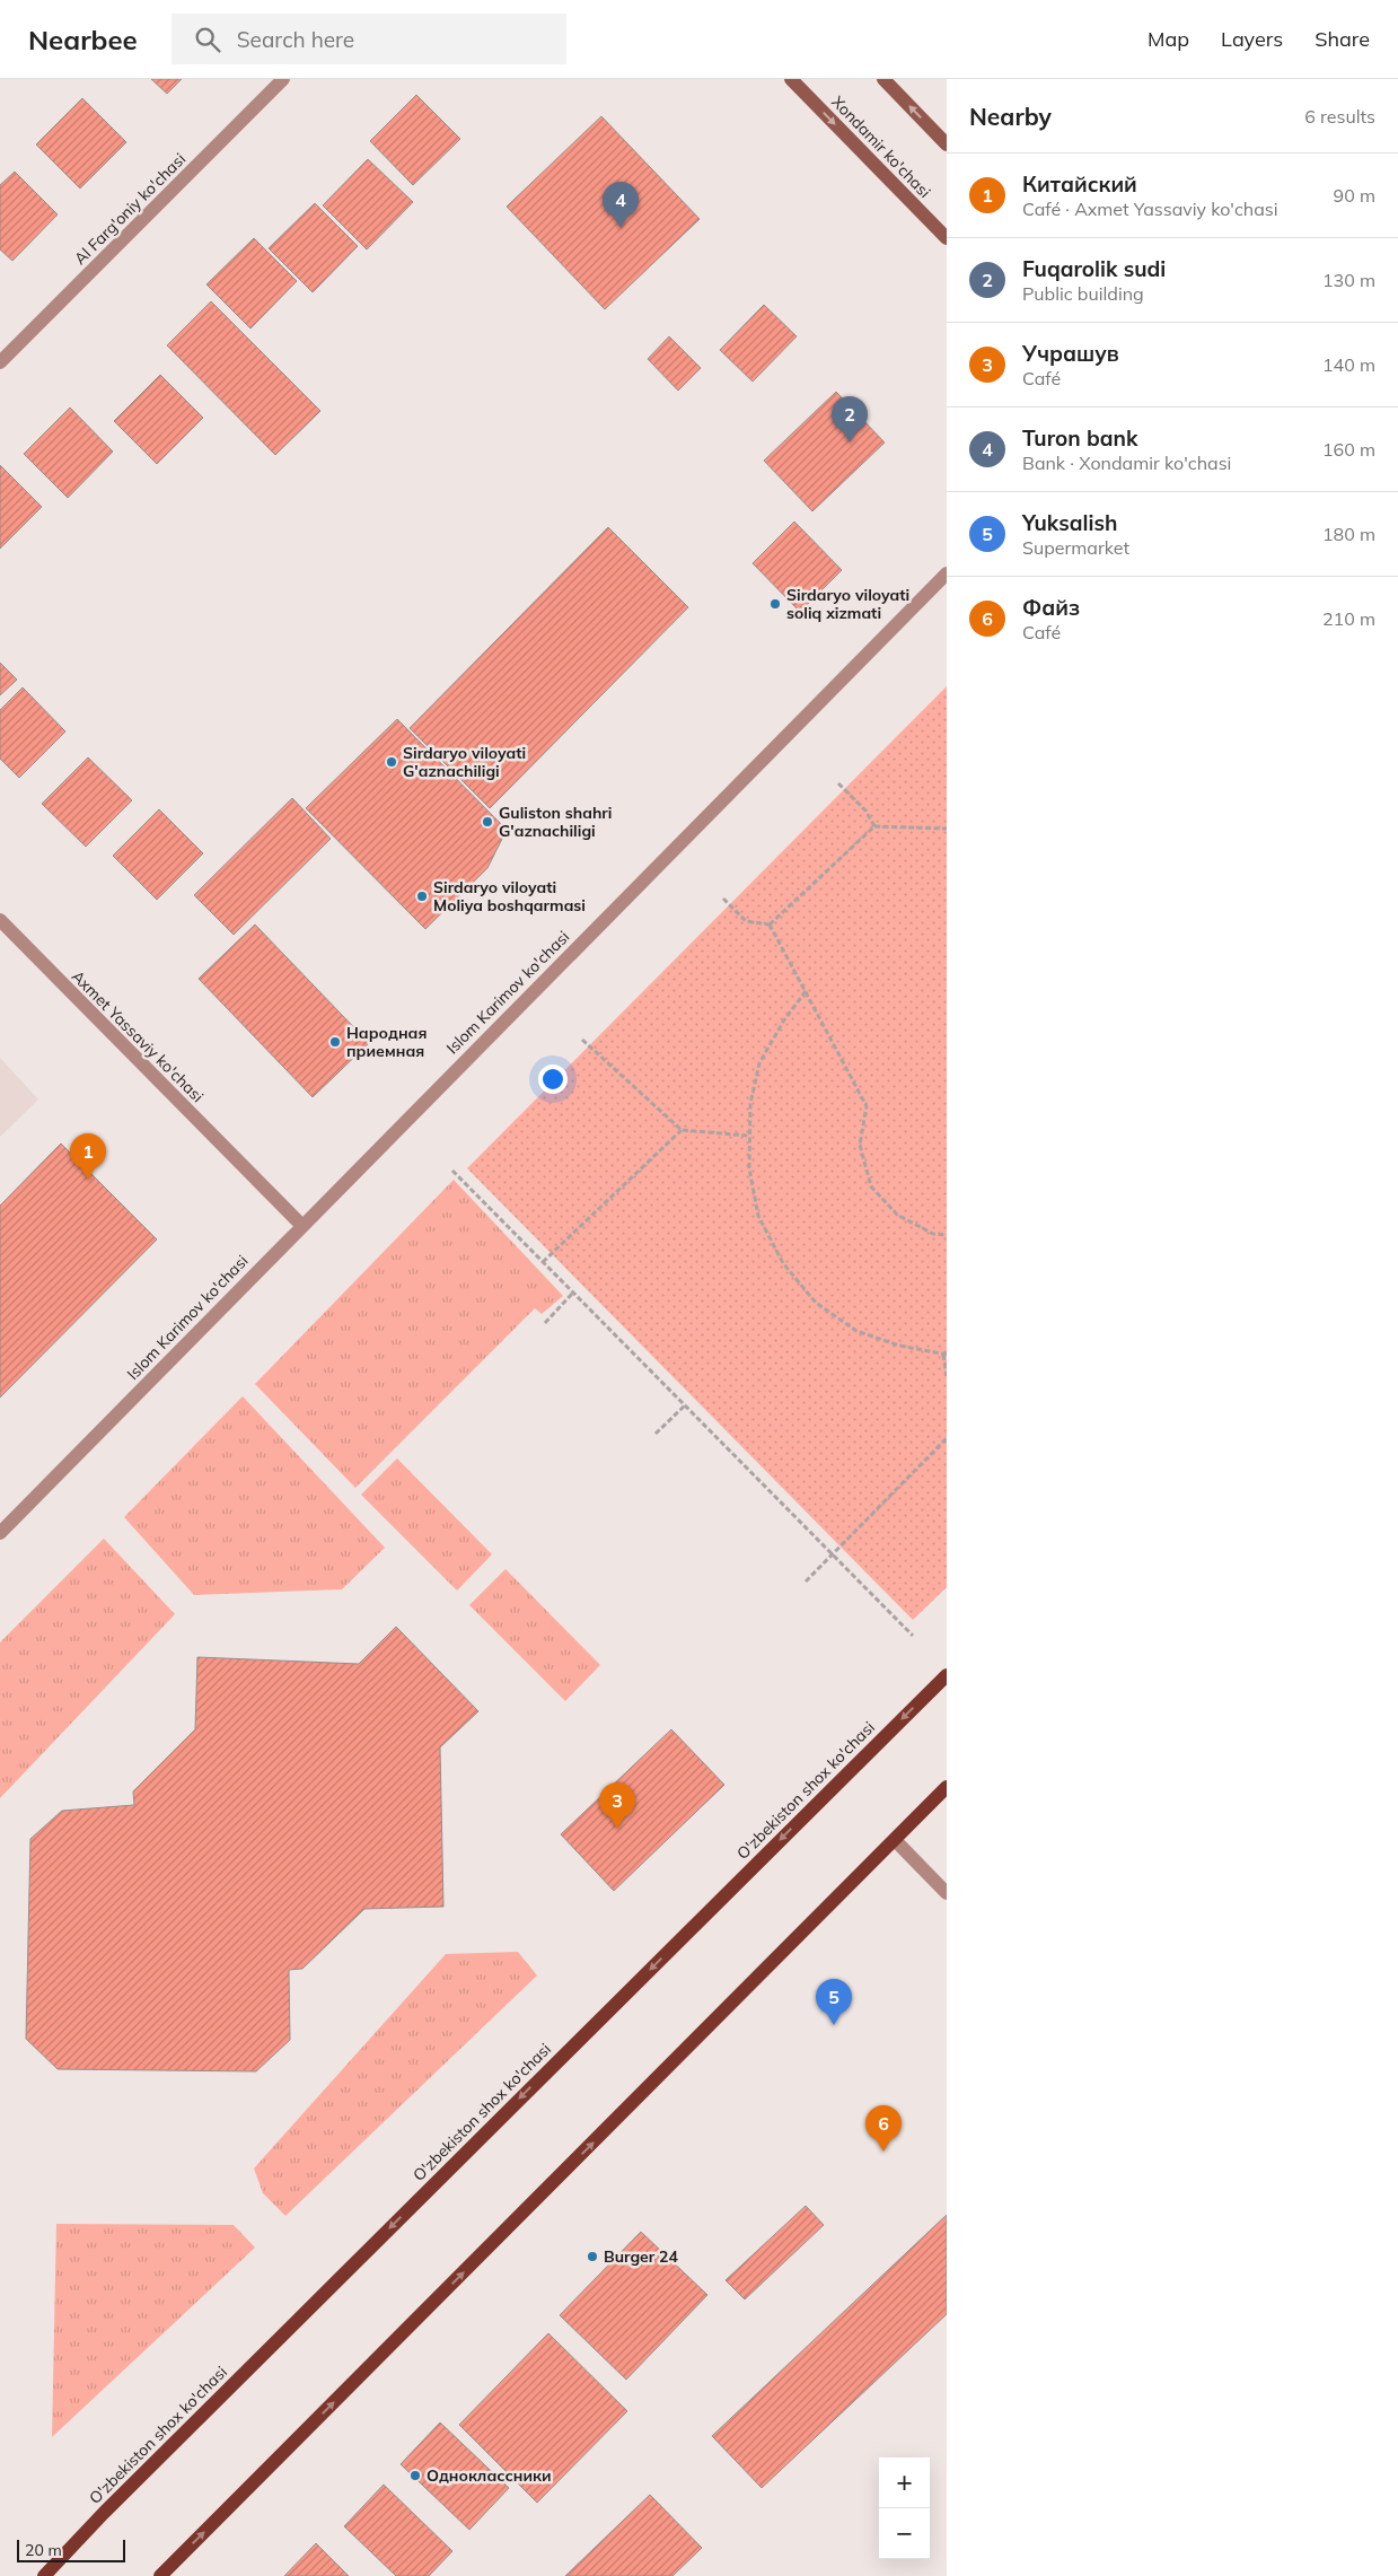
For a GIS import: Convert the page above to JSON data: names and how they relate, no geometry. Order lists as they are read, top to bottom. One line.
{"streets":{"main road":["Xondamir ko'chasi","O'zbekiston shox ko'chasi"],"street":["Al Farg'oniy ko'chasi","Islom Karimov ko'chasi","Axmet Yassaviy ko'chasi"]},"crossings":[["Islom Karimov ko'chasi","Axmet Yassaviy ko'chasi"]],"places":["Sirdaryo viloyati soliq xizmati","Sirdaryo viloyati G'aznachiligi","Guliston shahri G'aznachiligi","Sirdaryo viloyati Moliya boshqarmasi","Народная приемная","Burger 24","Одноклассники"],"scale_bar":"20 m","page":{"header":"Nearbee","search":"Search here","nav":["Map","Layers","Share"],"heading":["Nearby","6 results"],"list":[{"mark":"1","name":"Китайский","note":"Café · Axmet Yassaviy ko'chasi","value":"90 m"},{"mark":"2","name":"Fuqarolik sudi","note":"Public building","value":"130 m"},{"mark":"3","name":"Учрашув","note":"Café","value":"140 m"},{"mark":"4","name":"Turon bank","note":"Bank · Xondamir ko'chasi","value":"160 m"},{"mark":"5","name":"Yuksalish","note":"Supermarket","value":"180 m"},{"mark":"6","name":"Файз","note":"Café","value":"210 m"}],"pins":["4","2","1","3","5","6"],"map_buttons":["+","−"],"scale":"20 m"}}
